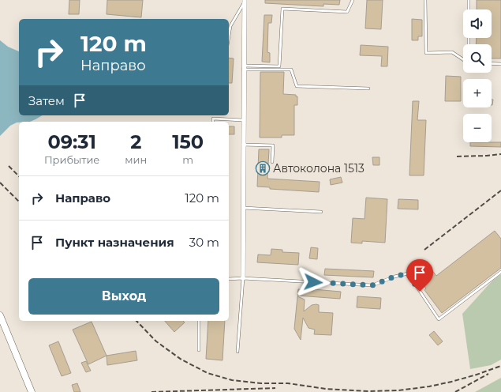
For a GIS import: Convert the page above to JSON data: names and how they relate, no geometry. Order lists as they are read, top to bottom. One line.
{"places":{"building":["Автоколона 1513"]},"page":{"map_buttons":["+","−"],"turn":["120 m","Направо"],"then":"Затем","eta":["09:31","Прибытие","2","мин","150","m"],"list":[{"name":"Направо","value":"120 m"},{"name":"Пункт назначения","value":"30 m"}],"buttons":"Выход"}}
